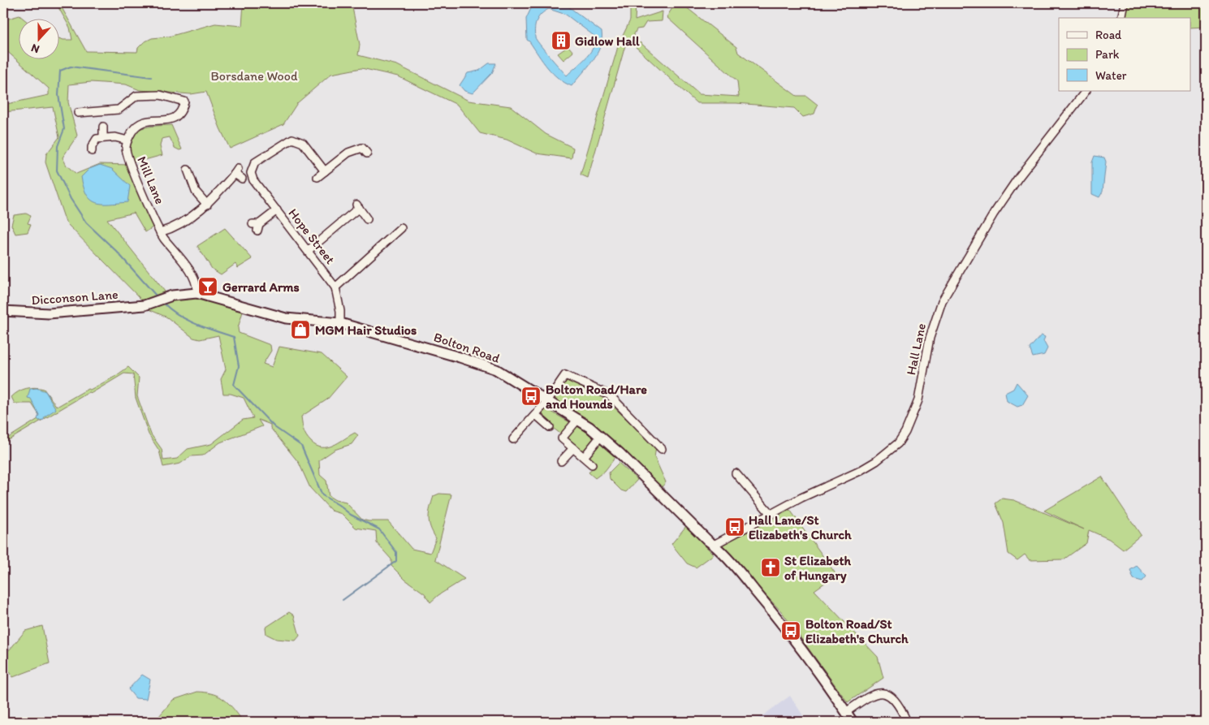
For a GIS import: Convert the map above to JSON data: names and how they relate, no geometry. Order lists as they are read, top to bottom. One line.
{"streets":{"main road":["Dicconson Lane","Bolton Road"],"street":["Mill Lane","Hope Street","Hall Lane"]},"crossings":[["Mill Lane","Bolton Road"],["Hope Street","Bolton Road"],["Dicconson Lane","Bolton Road"],["Bolton Road","Hall Lane"]],"parks":["Borsdane Wood"],"places":{"building":["Gidlow Hall"],"bar":["Gerrard Arms"],"shop":["MGM Hair Studios"],"bus stop":["Bolton Road/Hare and Hounds","Hall Lane/St Elizabeth's Church","Bolton Road/St Elizabeth's Church"],"church":["St Elizabeth of Hungary"]},"legend":["Road","Park","Water"],"north":"bottom"}
